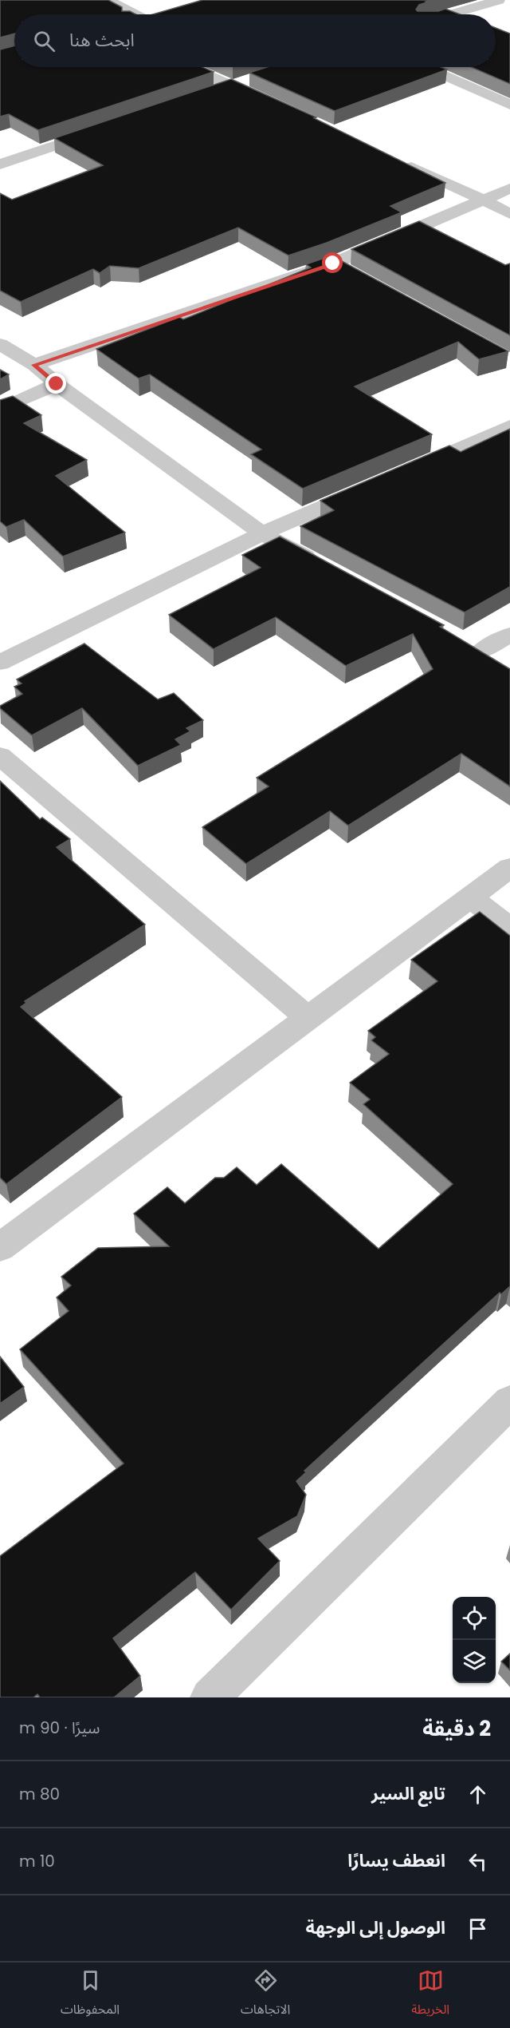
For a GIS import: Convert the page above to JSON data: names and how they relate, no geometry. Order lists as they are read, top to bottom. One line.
{"page":{"search":"ابحث هنا","heading":["2 دقيقة","سيرًا · 90 m"],"list":[["تابع السير","80 m"],["انعطف يسارًا","10 m"],"الوصول إلى الوجهة"],"nav":["الخريطة","الاتجاهات","المحفوظات"]}}
